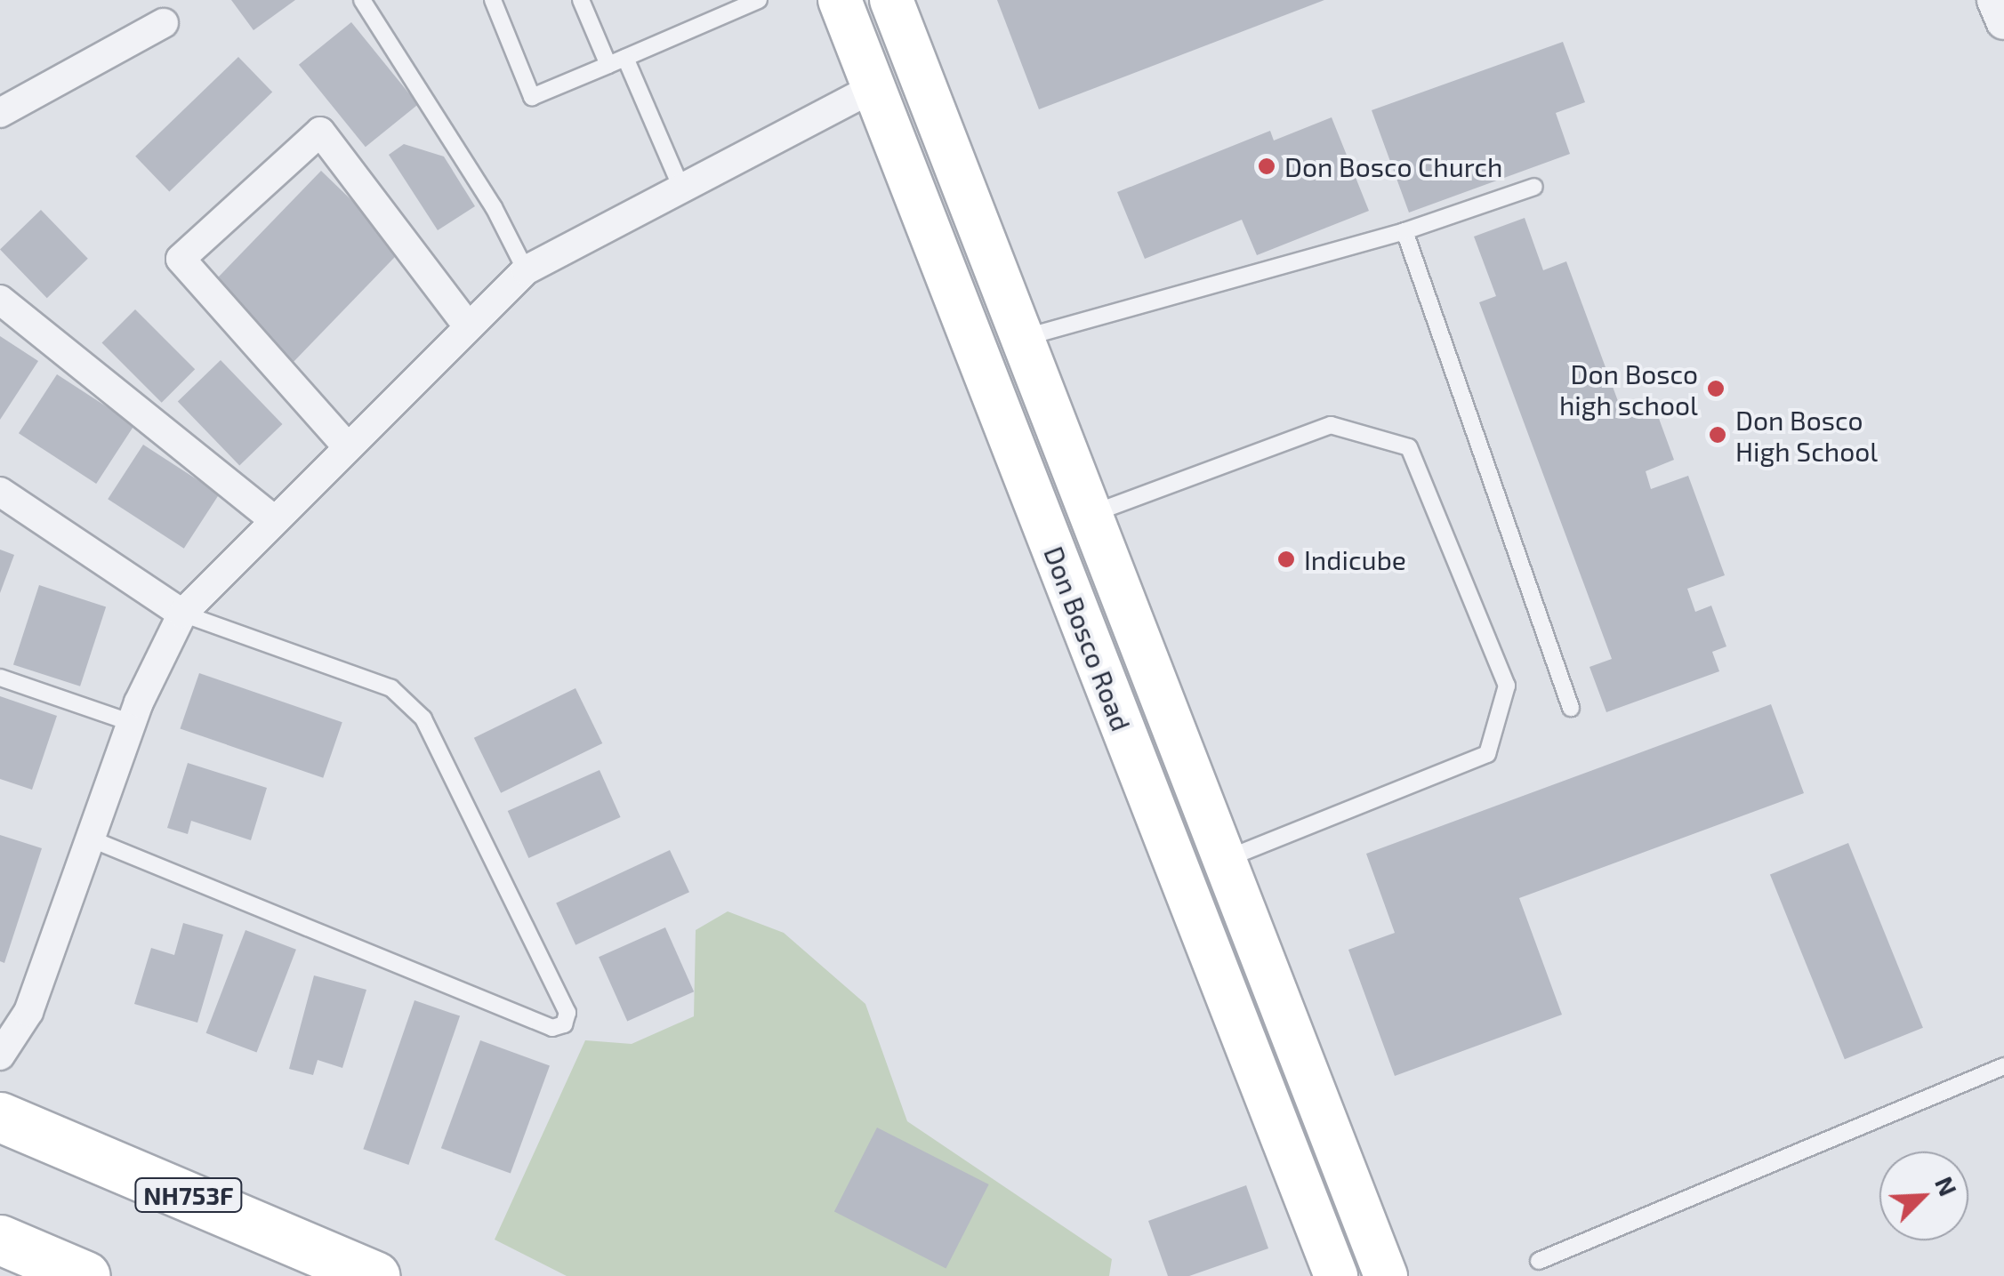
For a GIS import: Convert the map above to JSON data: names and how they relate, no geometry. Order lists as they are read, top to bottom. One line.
{"streets":{"highway":["NH753F"],"main road":["Don Bosco Road"]},"places":["Don Bosco Church","Don Bosco high school","Don Bosco High School","Indicube"],"north":"top right"}
